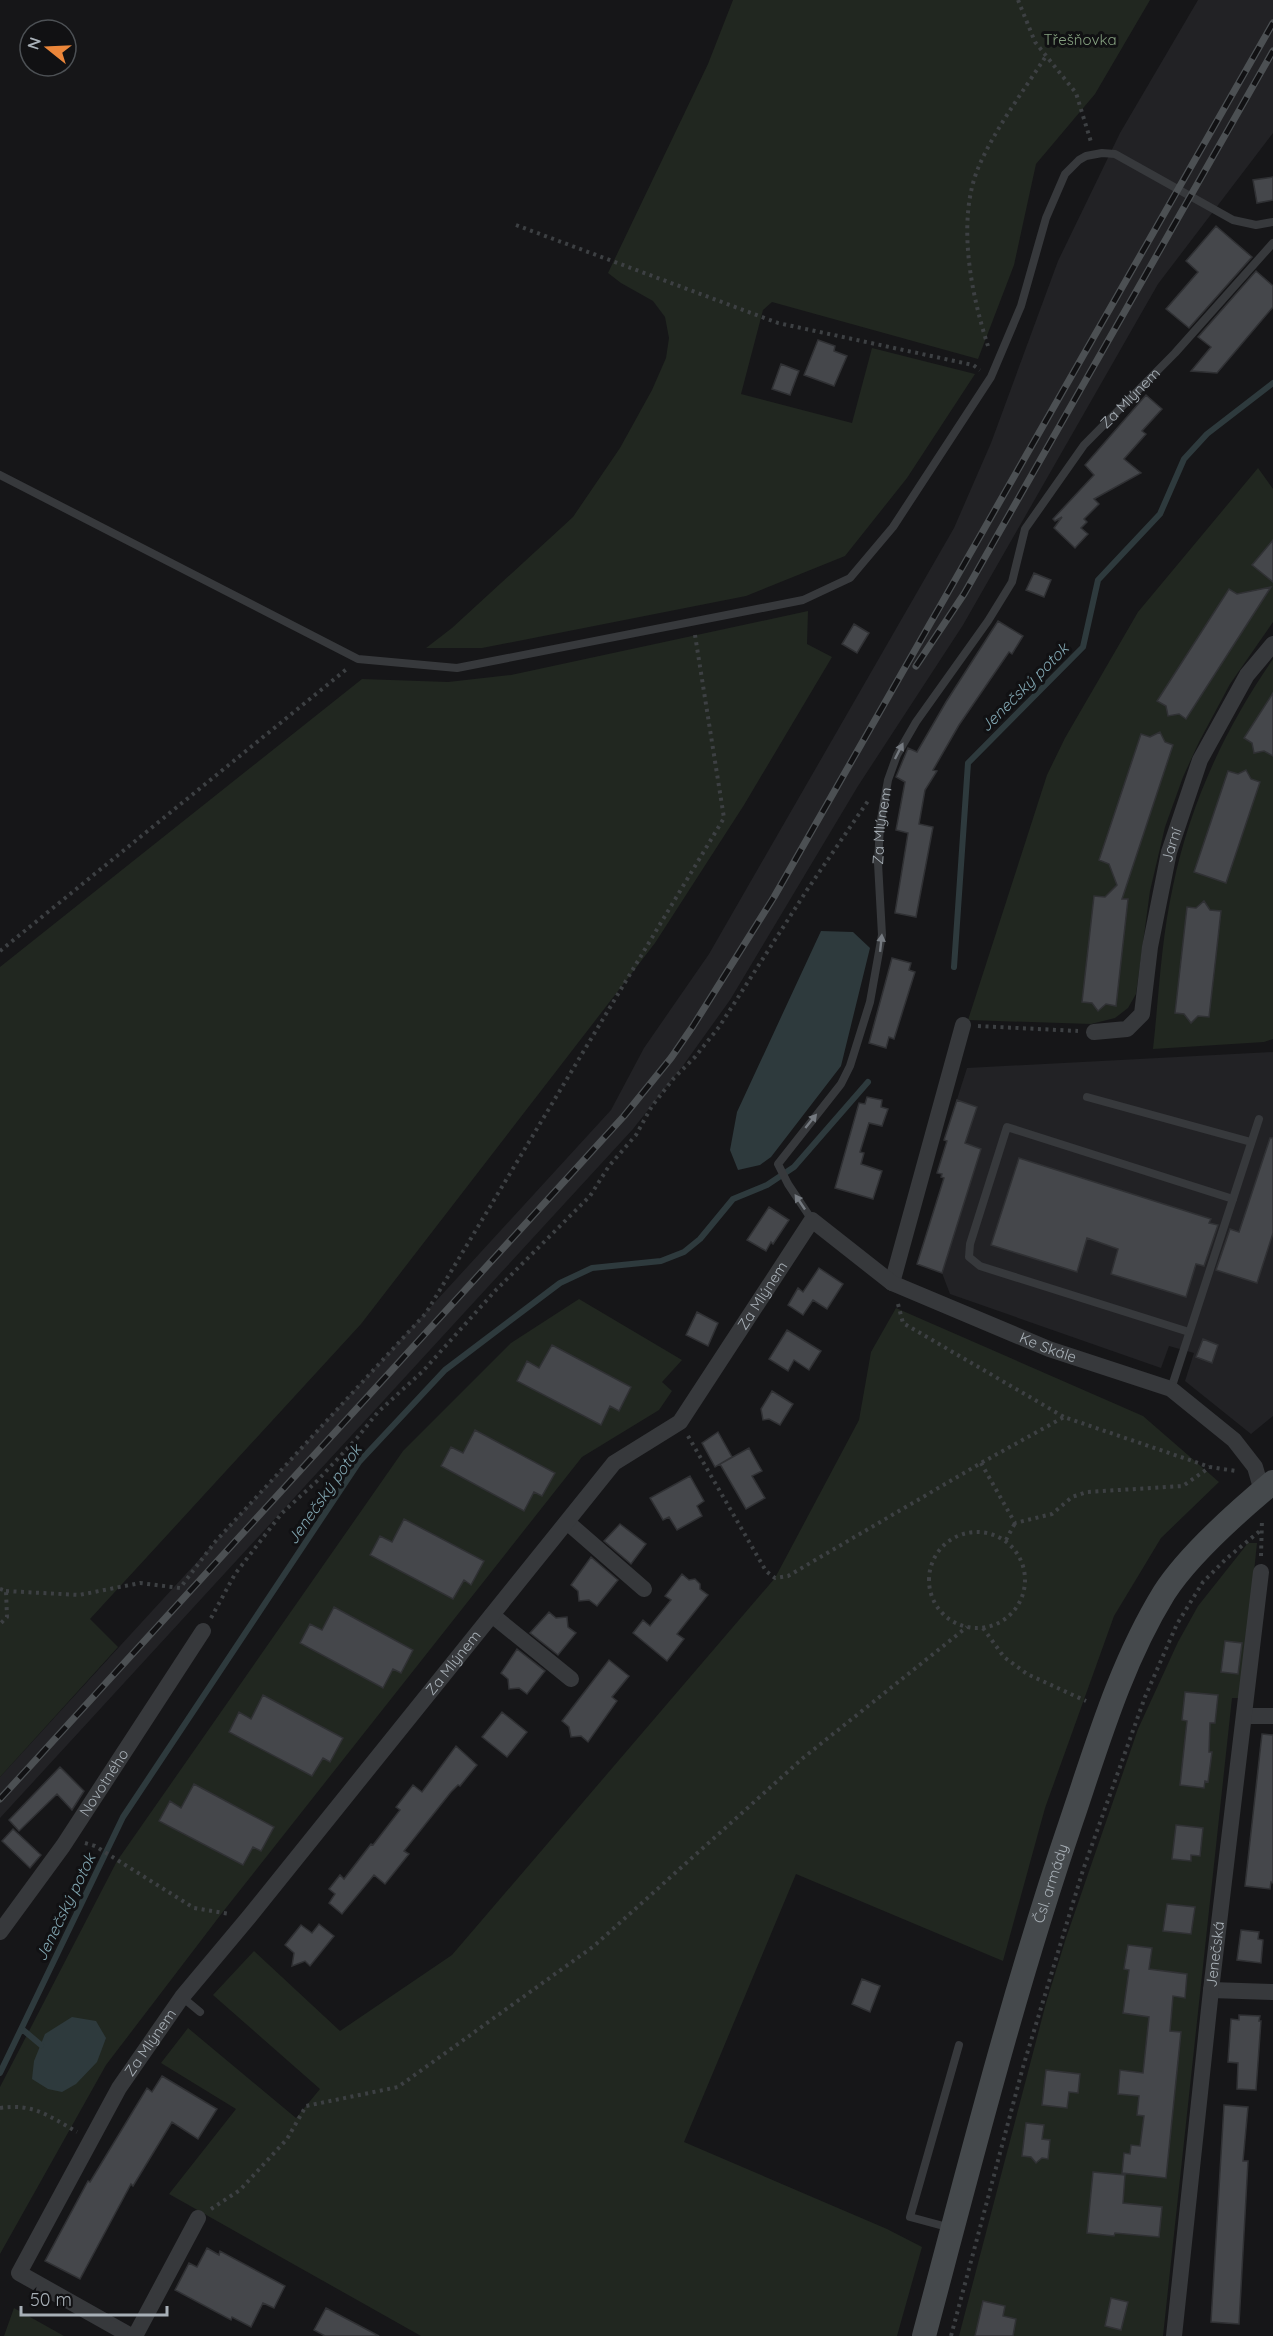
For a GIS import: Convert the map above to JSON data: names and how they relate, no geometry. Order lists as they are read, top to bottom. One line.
{"streets":{"main road":["Čsl. armády"],"street":["Za Mlýnem","Jarní","Ke Skále","Novotného","Jenečská"]},"crossings":[["Za Mlýnem","Ke Skále"],["Ke Skále","Čsl. armády"]],"one_way":["Za Mlýnem"],"water":["Jenečský potok"],"parks":["Třešňovka"],"scale_bar":"50 m","north":"left"}
